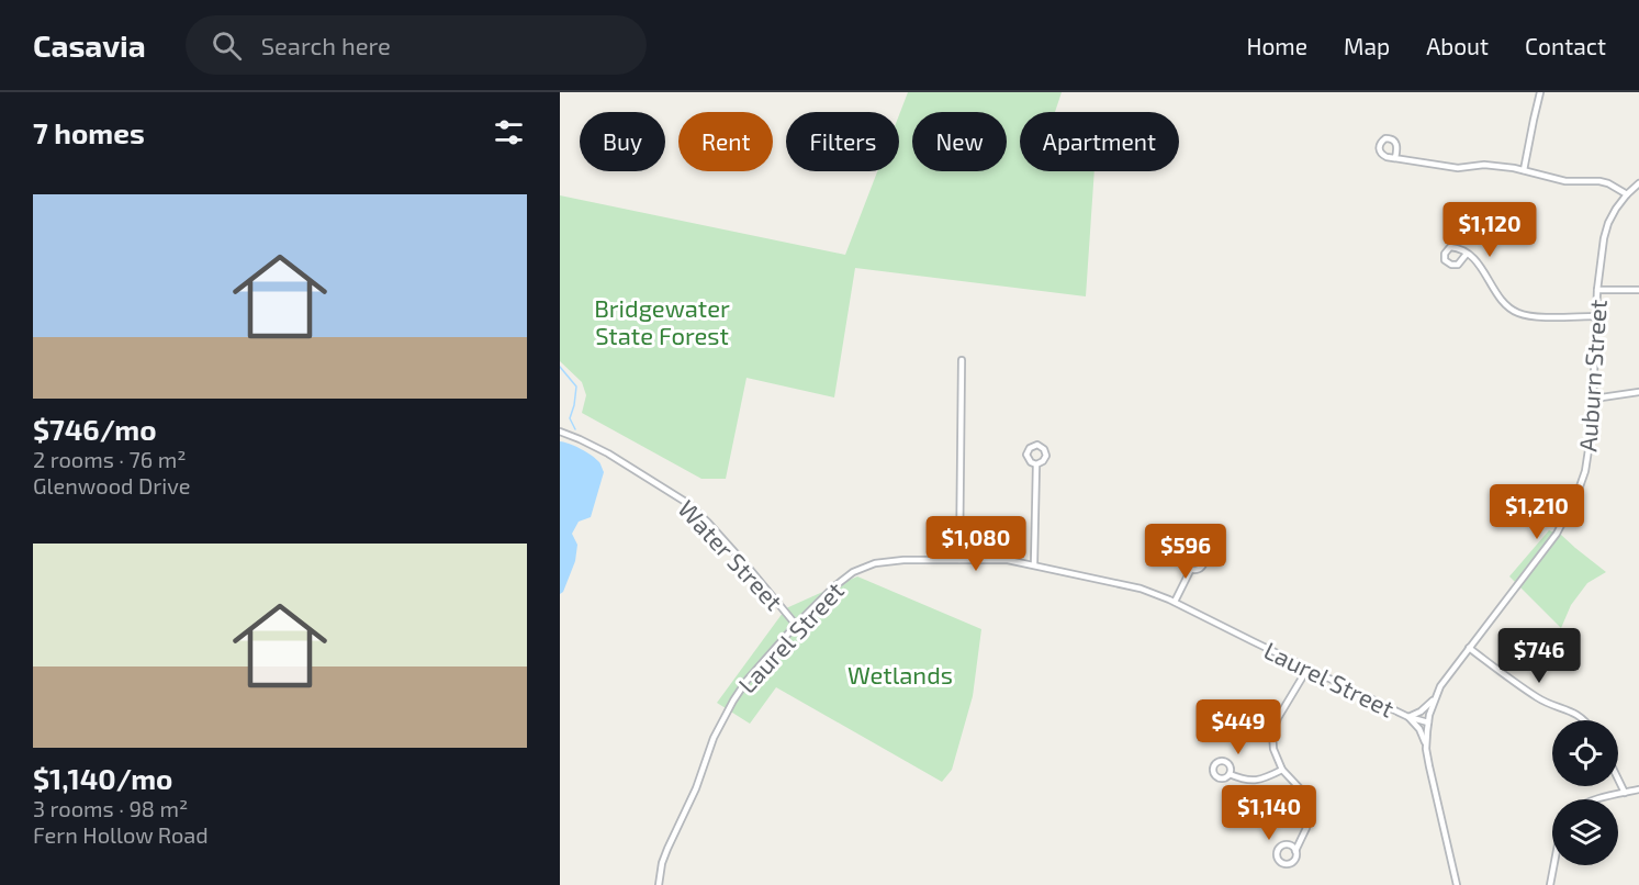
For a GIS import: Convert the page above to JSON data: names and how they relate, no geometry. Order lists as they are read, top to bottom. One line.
{"streets":{"street":["Auburn Street","Water Street","Laurel Street"]},"crossings":[["Auburn Street","Laurel Street"],["Water Street","Laurel Street"]],"parks":["Bridgewater State Forest","Wetlands"],"page":{"header":"Casavia","search":"Search here","nav":["Home","Map","About","Contact"],"heading":"7 homes","chip":["Buy","Rent","Filters","New","Apartment"],"list":[{"name":"$746/mo","note":"2 rooms · 76 m² · Glenwood Drive"},{"name":"$1,140/mo","note":"3 rooms · 98 m² · Fern Hollow Road"}],"price":["$1,120","$1,210","$1,080","$596","$746","$449","$1,140"]}}
